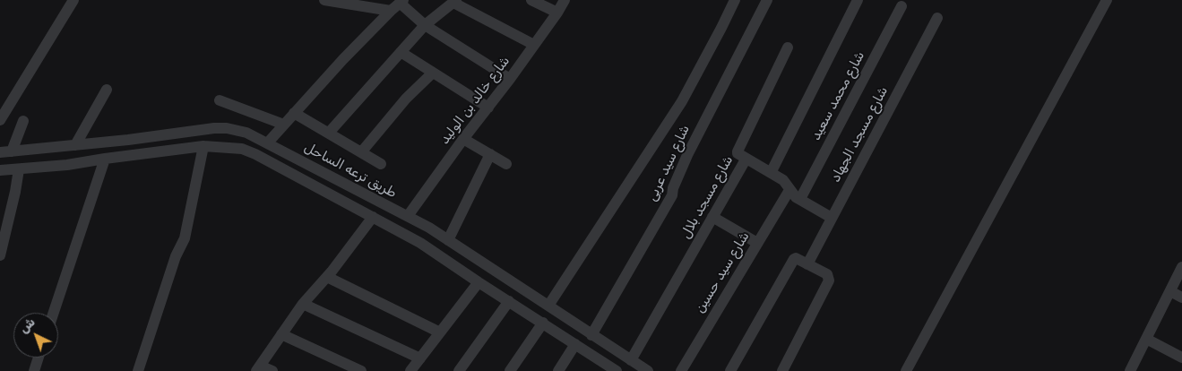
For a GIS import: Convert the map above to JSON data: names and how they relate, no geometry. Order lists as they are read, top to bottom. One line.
{"streets":{"street":["شارع محمد سعيد","شارع خالد بن الوليد","شارع مسجد الجهاد","شارع سيد عربى","طريق ترعه الساحل","شارع مسجد بلال","شارع سيد حسين"]},"crossings":[["شارع خالد بن الوليد","طريق ترعه الساحل"],["شارع سيد عربى","طريق ترعه الساحل"],["طريق ترعه الساحل","شارع مسجد بلال"]],"north":"top left"}
